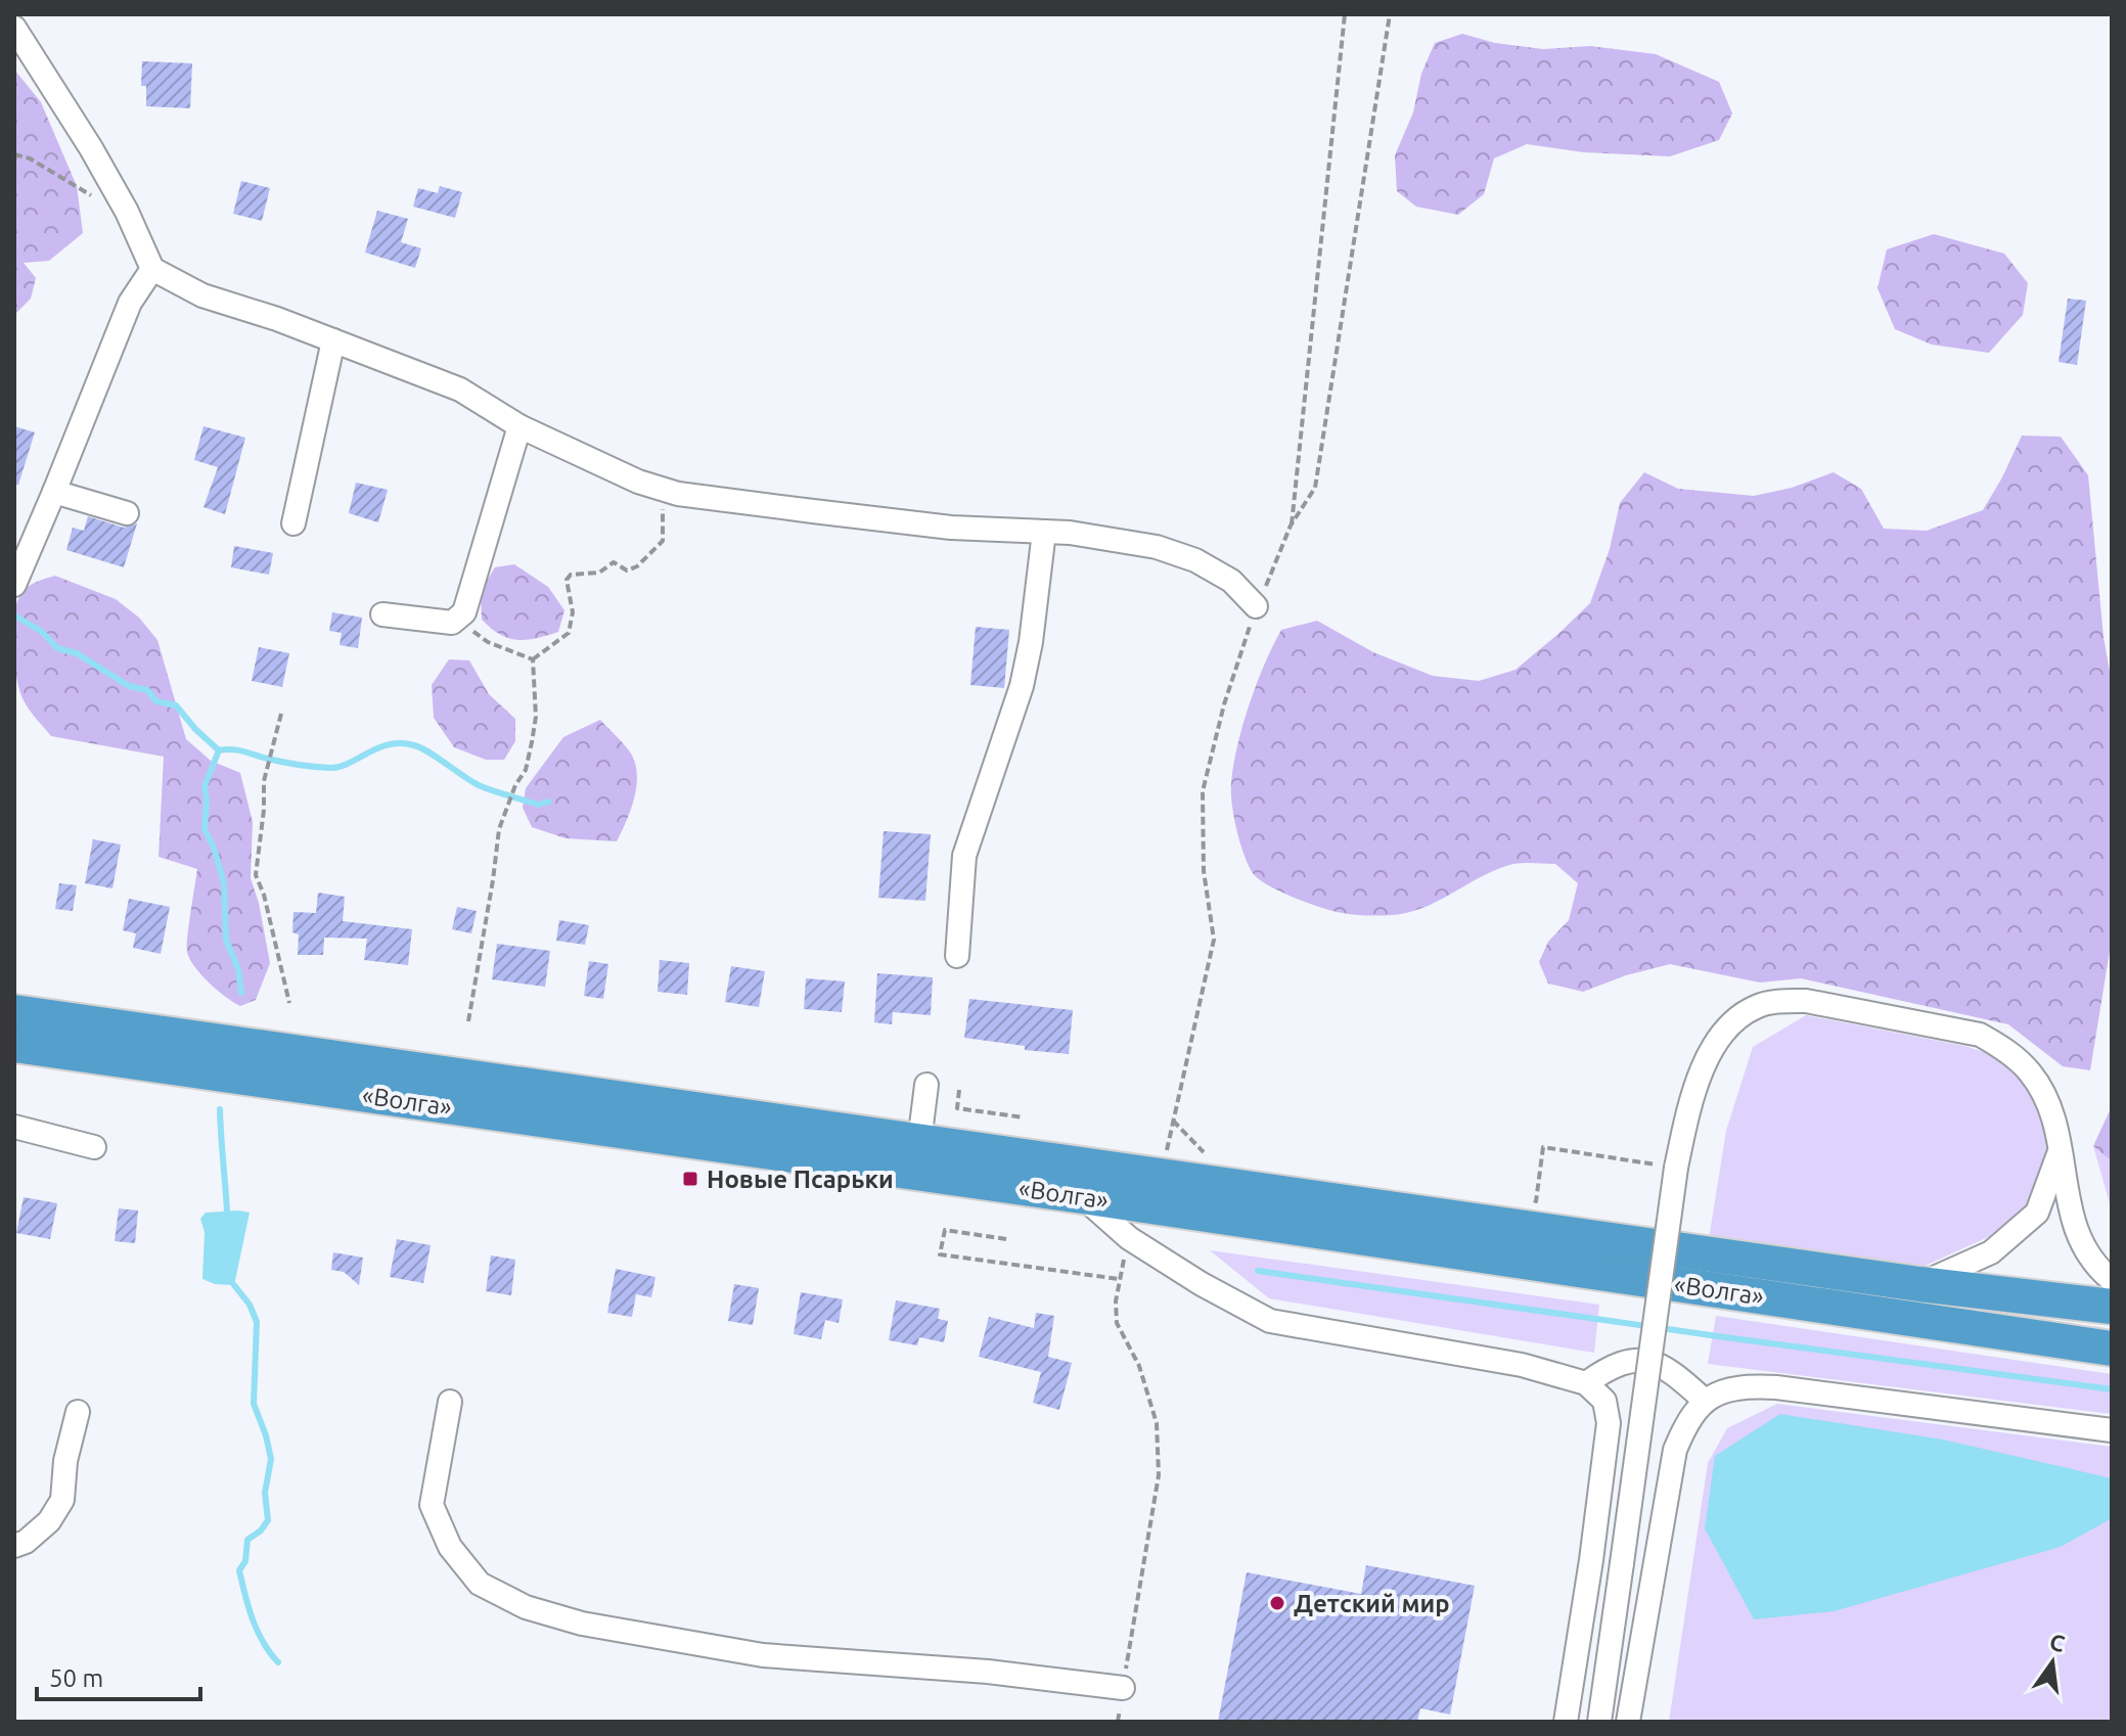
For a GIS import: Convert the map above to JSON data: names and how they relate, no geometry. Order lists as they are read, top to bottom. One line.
{"streets":{"highway":["«Волга»"]},"places":{"transit":["Новые Псарьки"],"other":["Детский мир"]},"scale_bar":"50 m","north":"top"}
